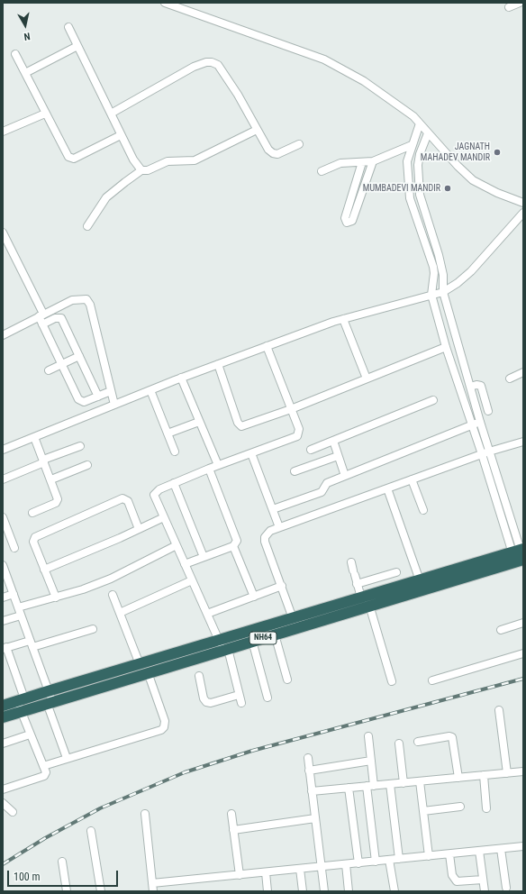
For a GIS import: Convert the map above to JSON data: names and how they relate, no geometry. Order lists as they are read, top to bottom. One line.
{"streets":{"highway":["NH64"]},"places":["JAGNATH MAHADEV MANDIR","MUMBADEVI MANDIR"],"scale_bar":"100 m","north":"bottom"}
